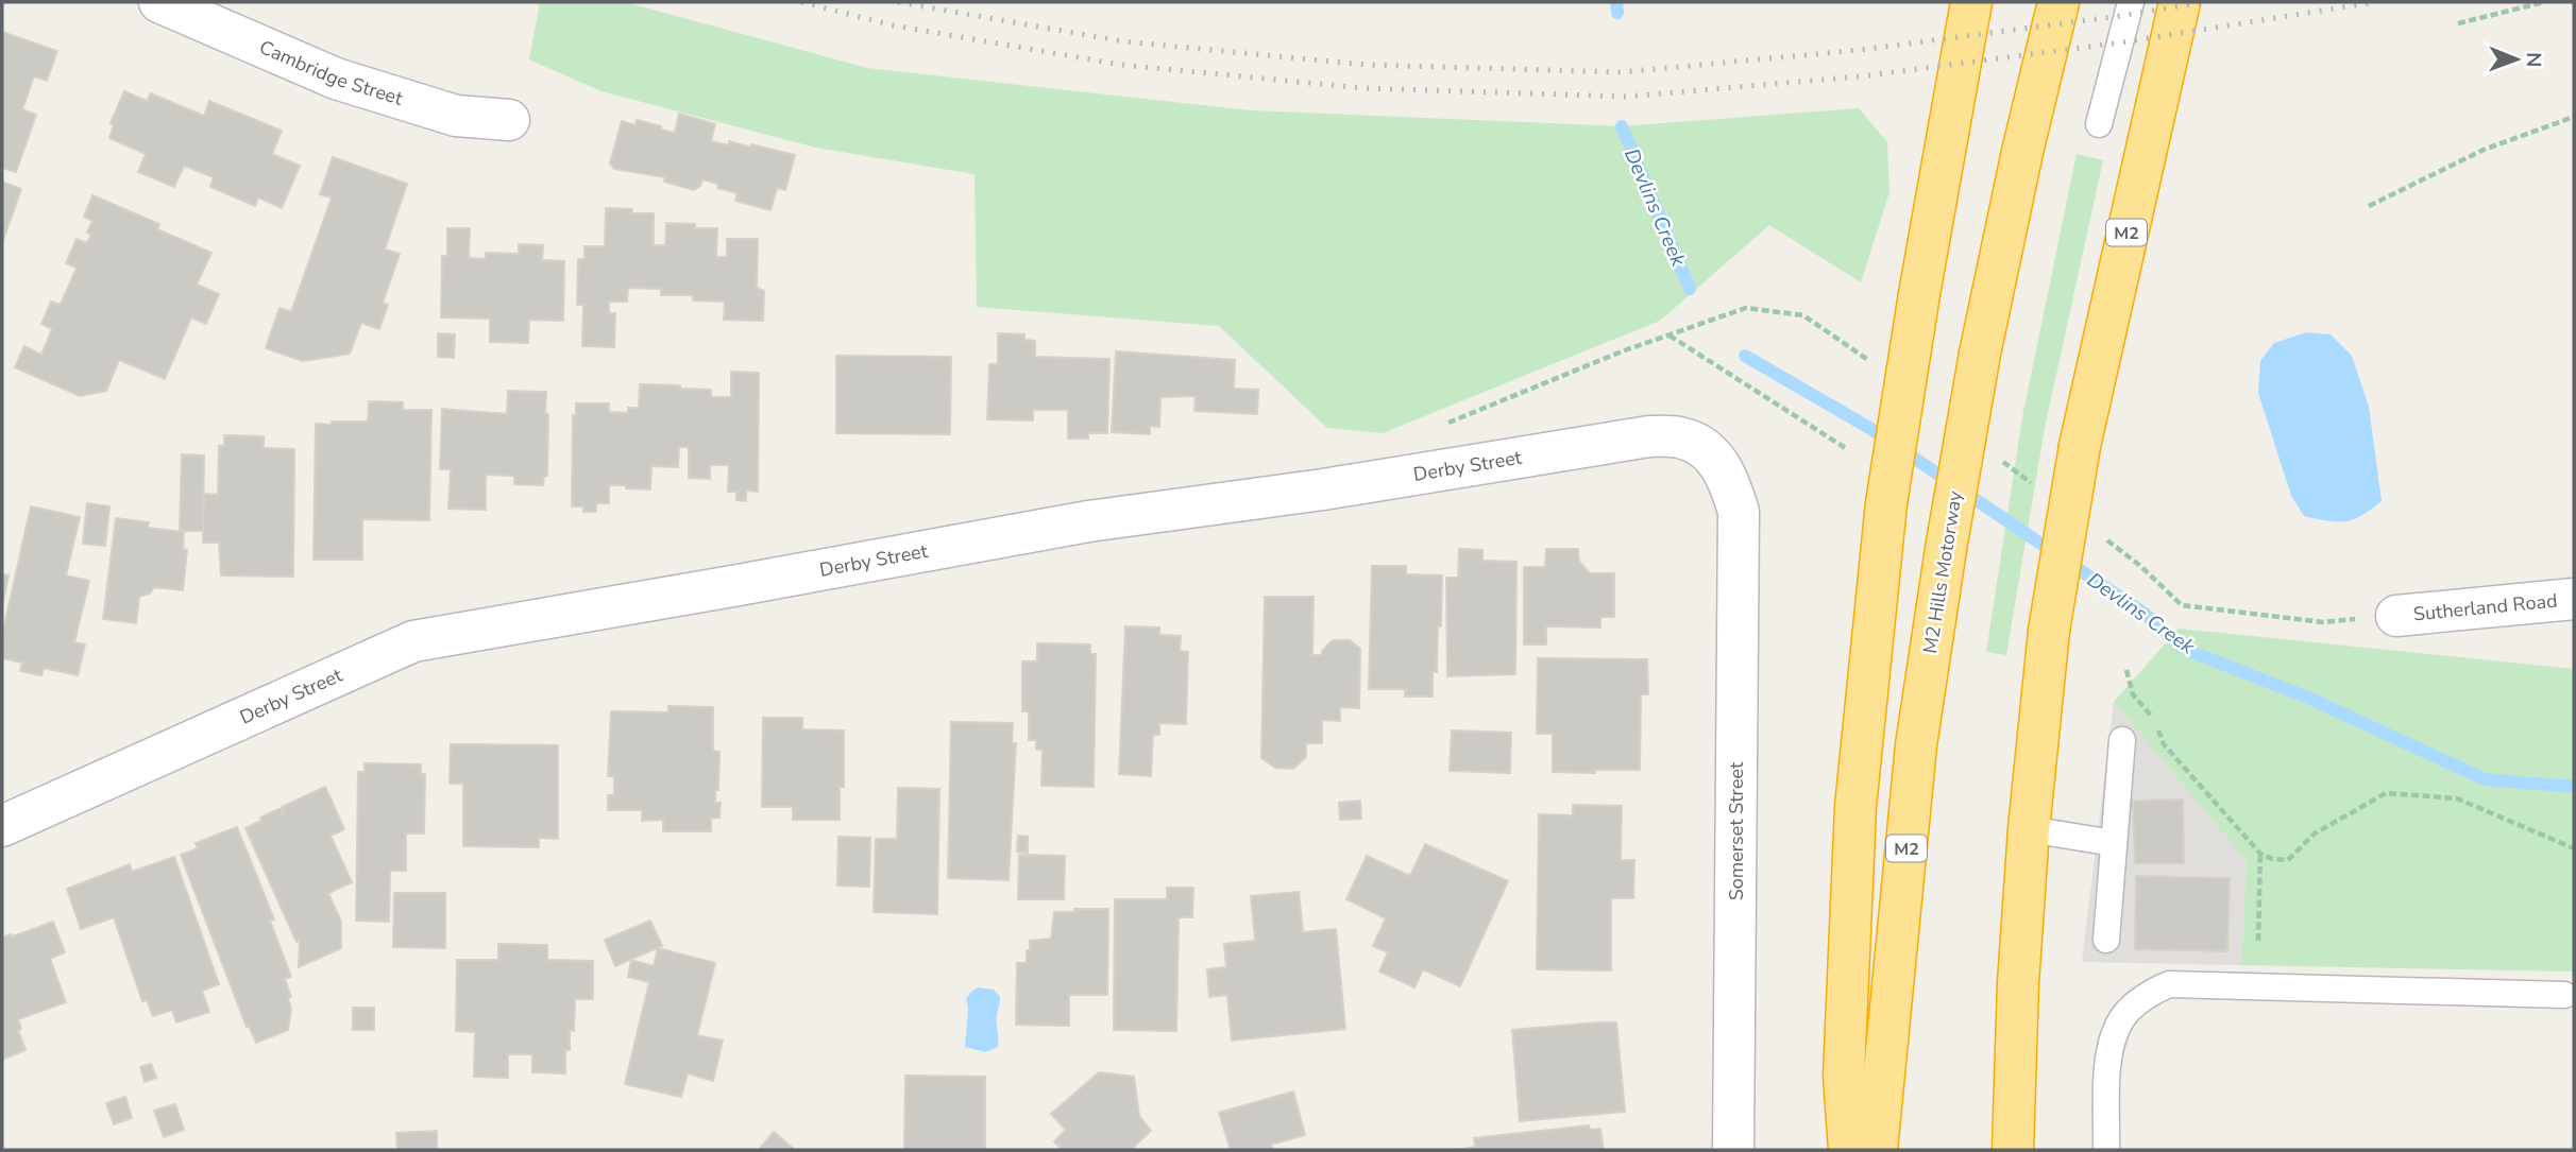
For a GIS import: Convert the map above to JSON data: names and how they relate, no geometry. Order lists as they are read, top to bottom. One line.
{"streets":{"highway":["M2","M2 Hills Motorway"],"street":["Cambridge Street","Derby Street","Sutherland Road","Somerset Street"]},"crossings":[["Derby Street","Somerset Street"]],"water":["Devlins Creek"],"north":"right"}
